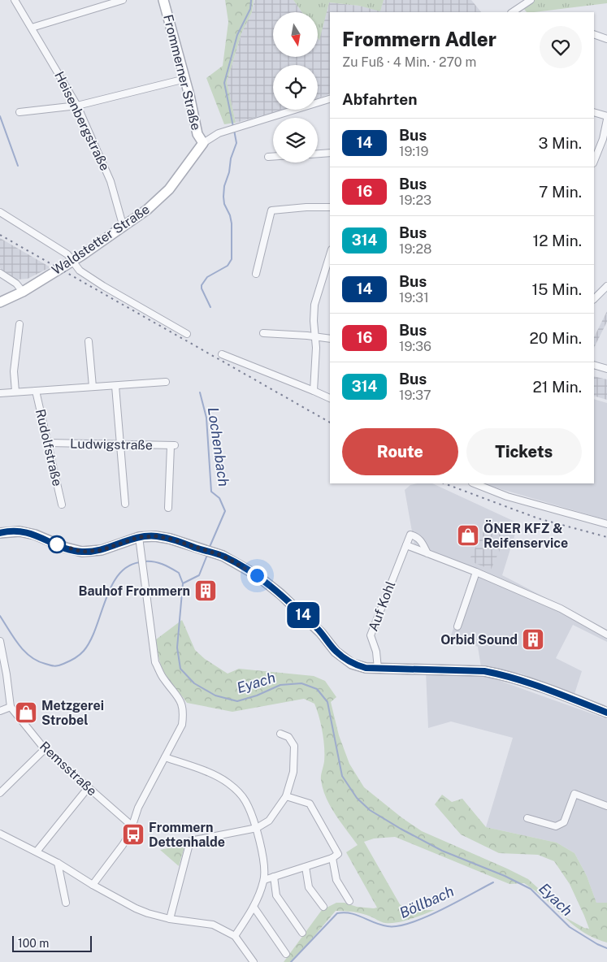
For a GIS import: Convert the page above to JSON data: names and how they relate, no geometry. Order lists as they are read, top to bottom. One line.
{"streets":{"main road":["Frommerner Straße","Waldstetter Straße"],"street":["Heisenbergstraße","Ludwigstraße","Rudolfstraße","Auf Kohl","Remsstraße"]},"crossings":[["Frommerner Straße","Waldstetter Straße"],["Heisenbergstraße","Waldstetter Straße"],["Ludwigstraße","Rudolfstraße"]],"water":["Lochenbach","Eyach","Böllbach"],"places":{"shop":["ÖNER KFZ & Reifenservice","Metzgerei Strobel"],"building":["Bauhof Frommern","Orbid Sound"],"bus stop":["Frommern Dettenhalde"]},"lines":["bus line 14"],"scale_bar":"100 m","north":"bottom","page":{"on_map":"14","heading":[["Frommern Adler","Zu Fuß · 4 Min. · 270 m"],"Abfahrten"],"list":[{"mark":"14","name":"Bus","note":"19:19","value":"3 Min."},{"mark":"16","name":"Bus","note":"19:23","value":"7 Min."},{"mark":"314","name":"Bus","note":"19:28","value":"12 Min."},{"mark":"14","name":"Bus","note":"19:31","value":"15 Min."},{"mark":"16","name":"Bus","note":"19:36","value":"20 Min."},{"mark":"314","name":"Bus","note":"19:37","value":"21 Min."}],"buttons":["Route","Tickets"],"scale":"100 m"}}
